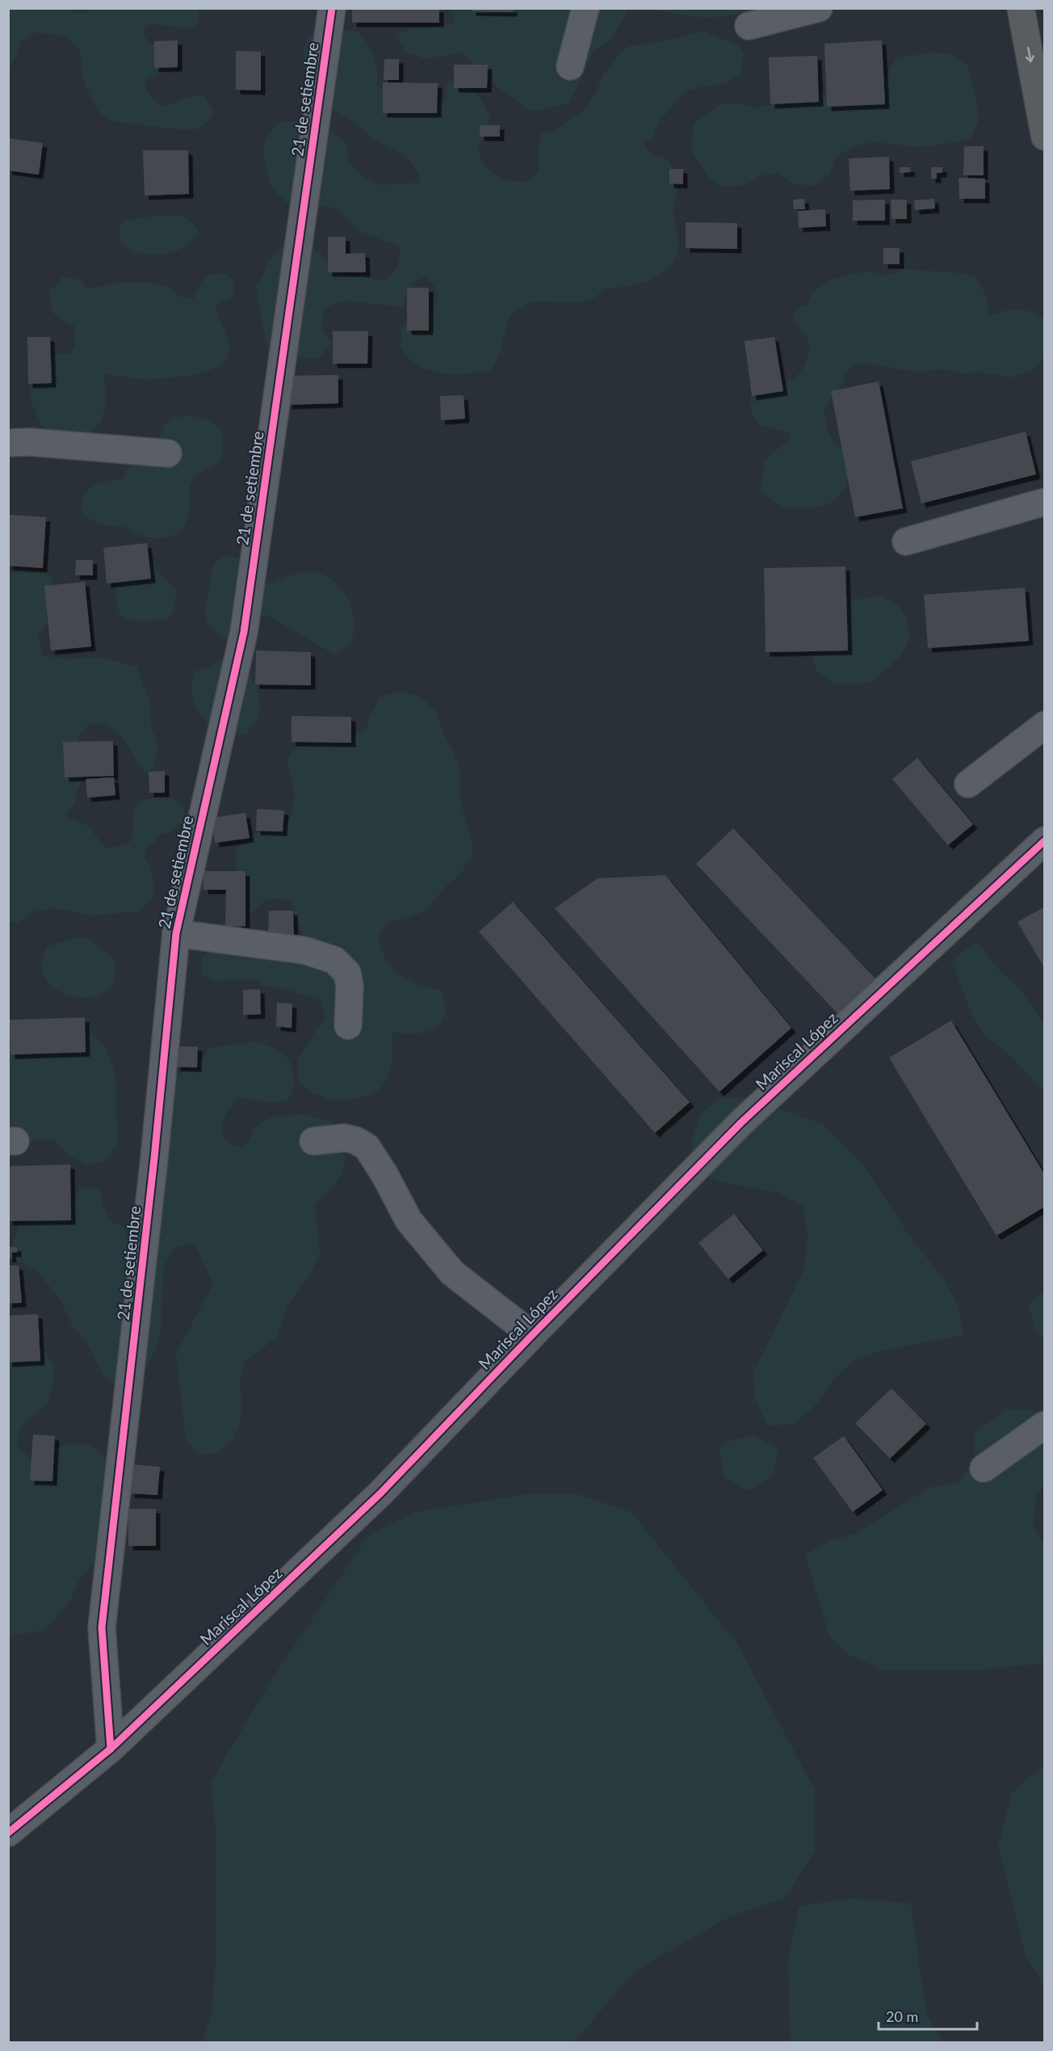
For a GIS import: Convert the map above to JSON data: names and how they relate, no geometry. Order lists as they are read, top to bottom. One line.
{"streets":{"street":["21 de setiembre","Mariscal López"]},"crossings":[["21 de setiembre","Mariscal López"]],"scale_bar":"20 m"}
